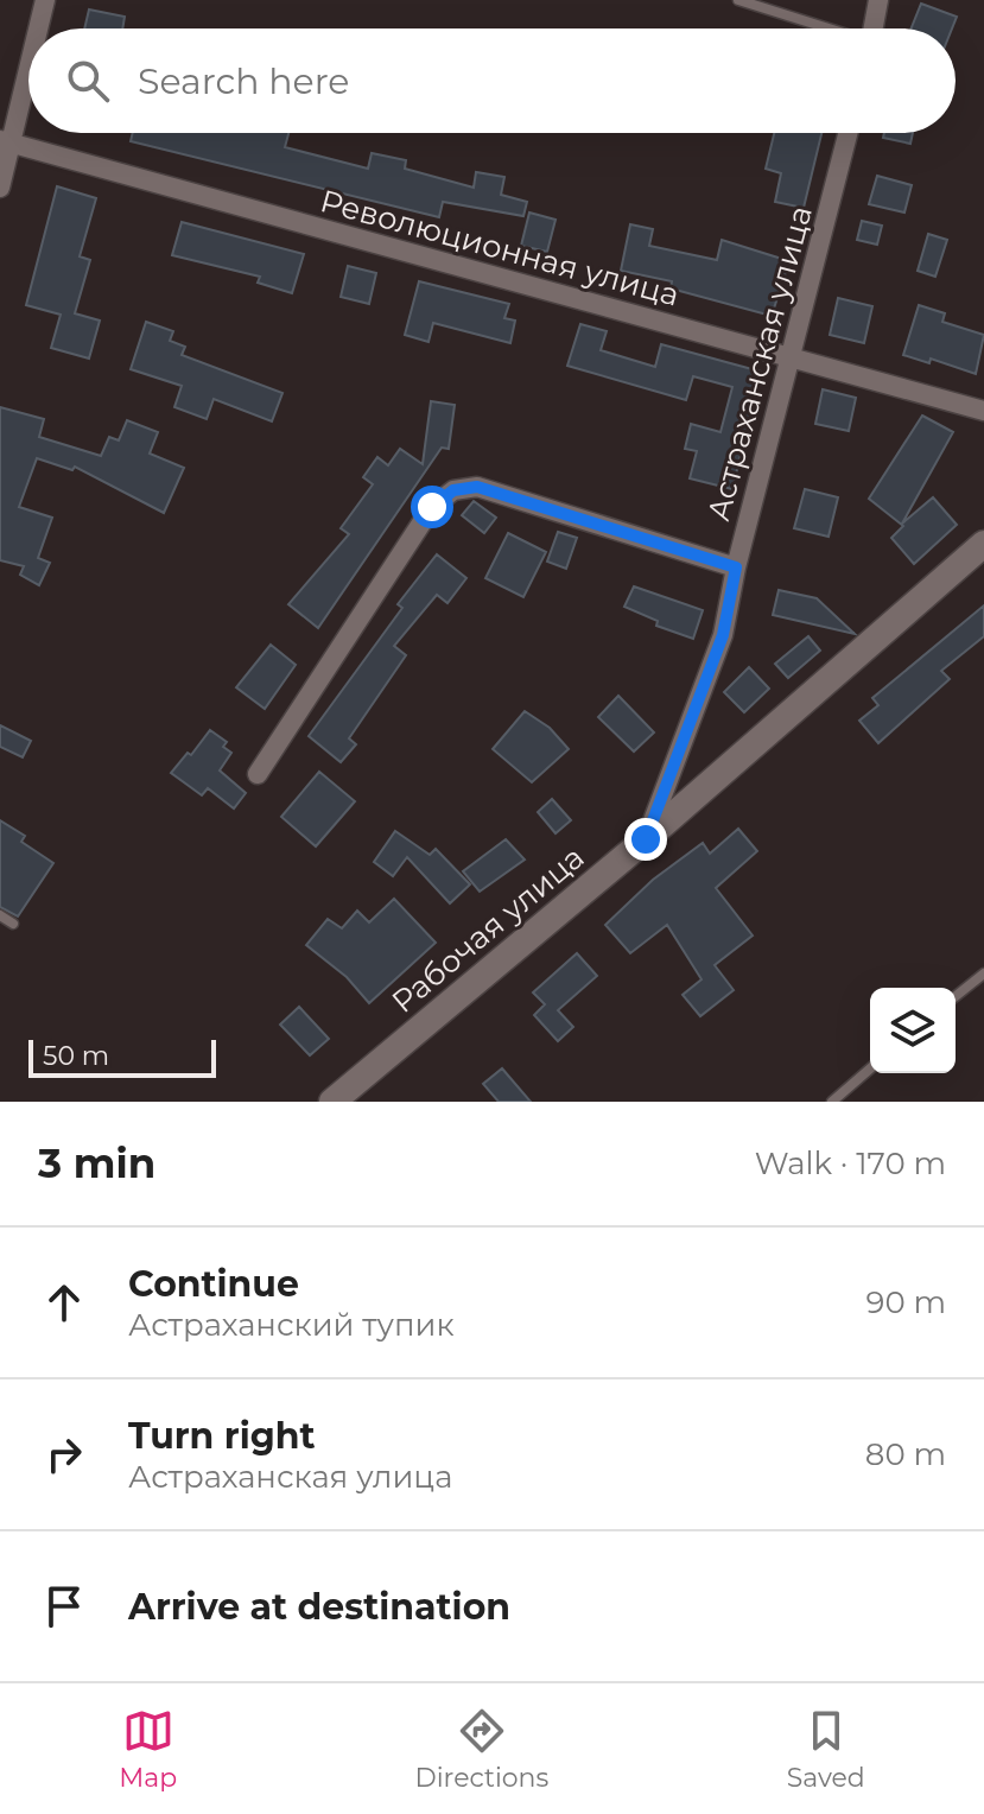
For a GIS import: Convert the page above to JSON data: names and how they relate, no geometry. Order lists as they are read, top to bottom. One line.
{"streets":{"street":["Революционная улица","Астраханская улица","Рабочая улица"]},"crossings":[["Революционная улица","Астраханская улица"],["Астраханская улица","Рабочая улица"]],"scale_bar":"50 m","page":{"search":"Search here","scale":"50 m","heading":["3 min","Walk · 170 m"],"list":[["Continue","Астраханский тупик","90 m"],["Turn right","Астраханская улица","80 m"],"Arrive at destination"],"nav":["Map","Directions","Saved"]}}
